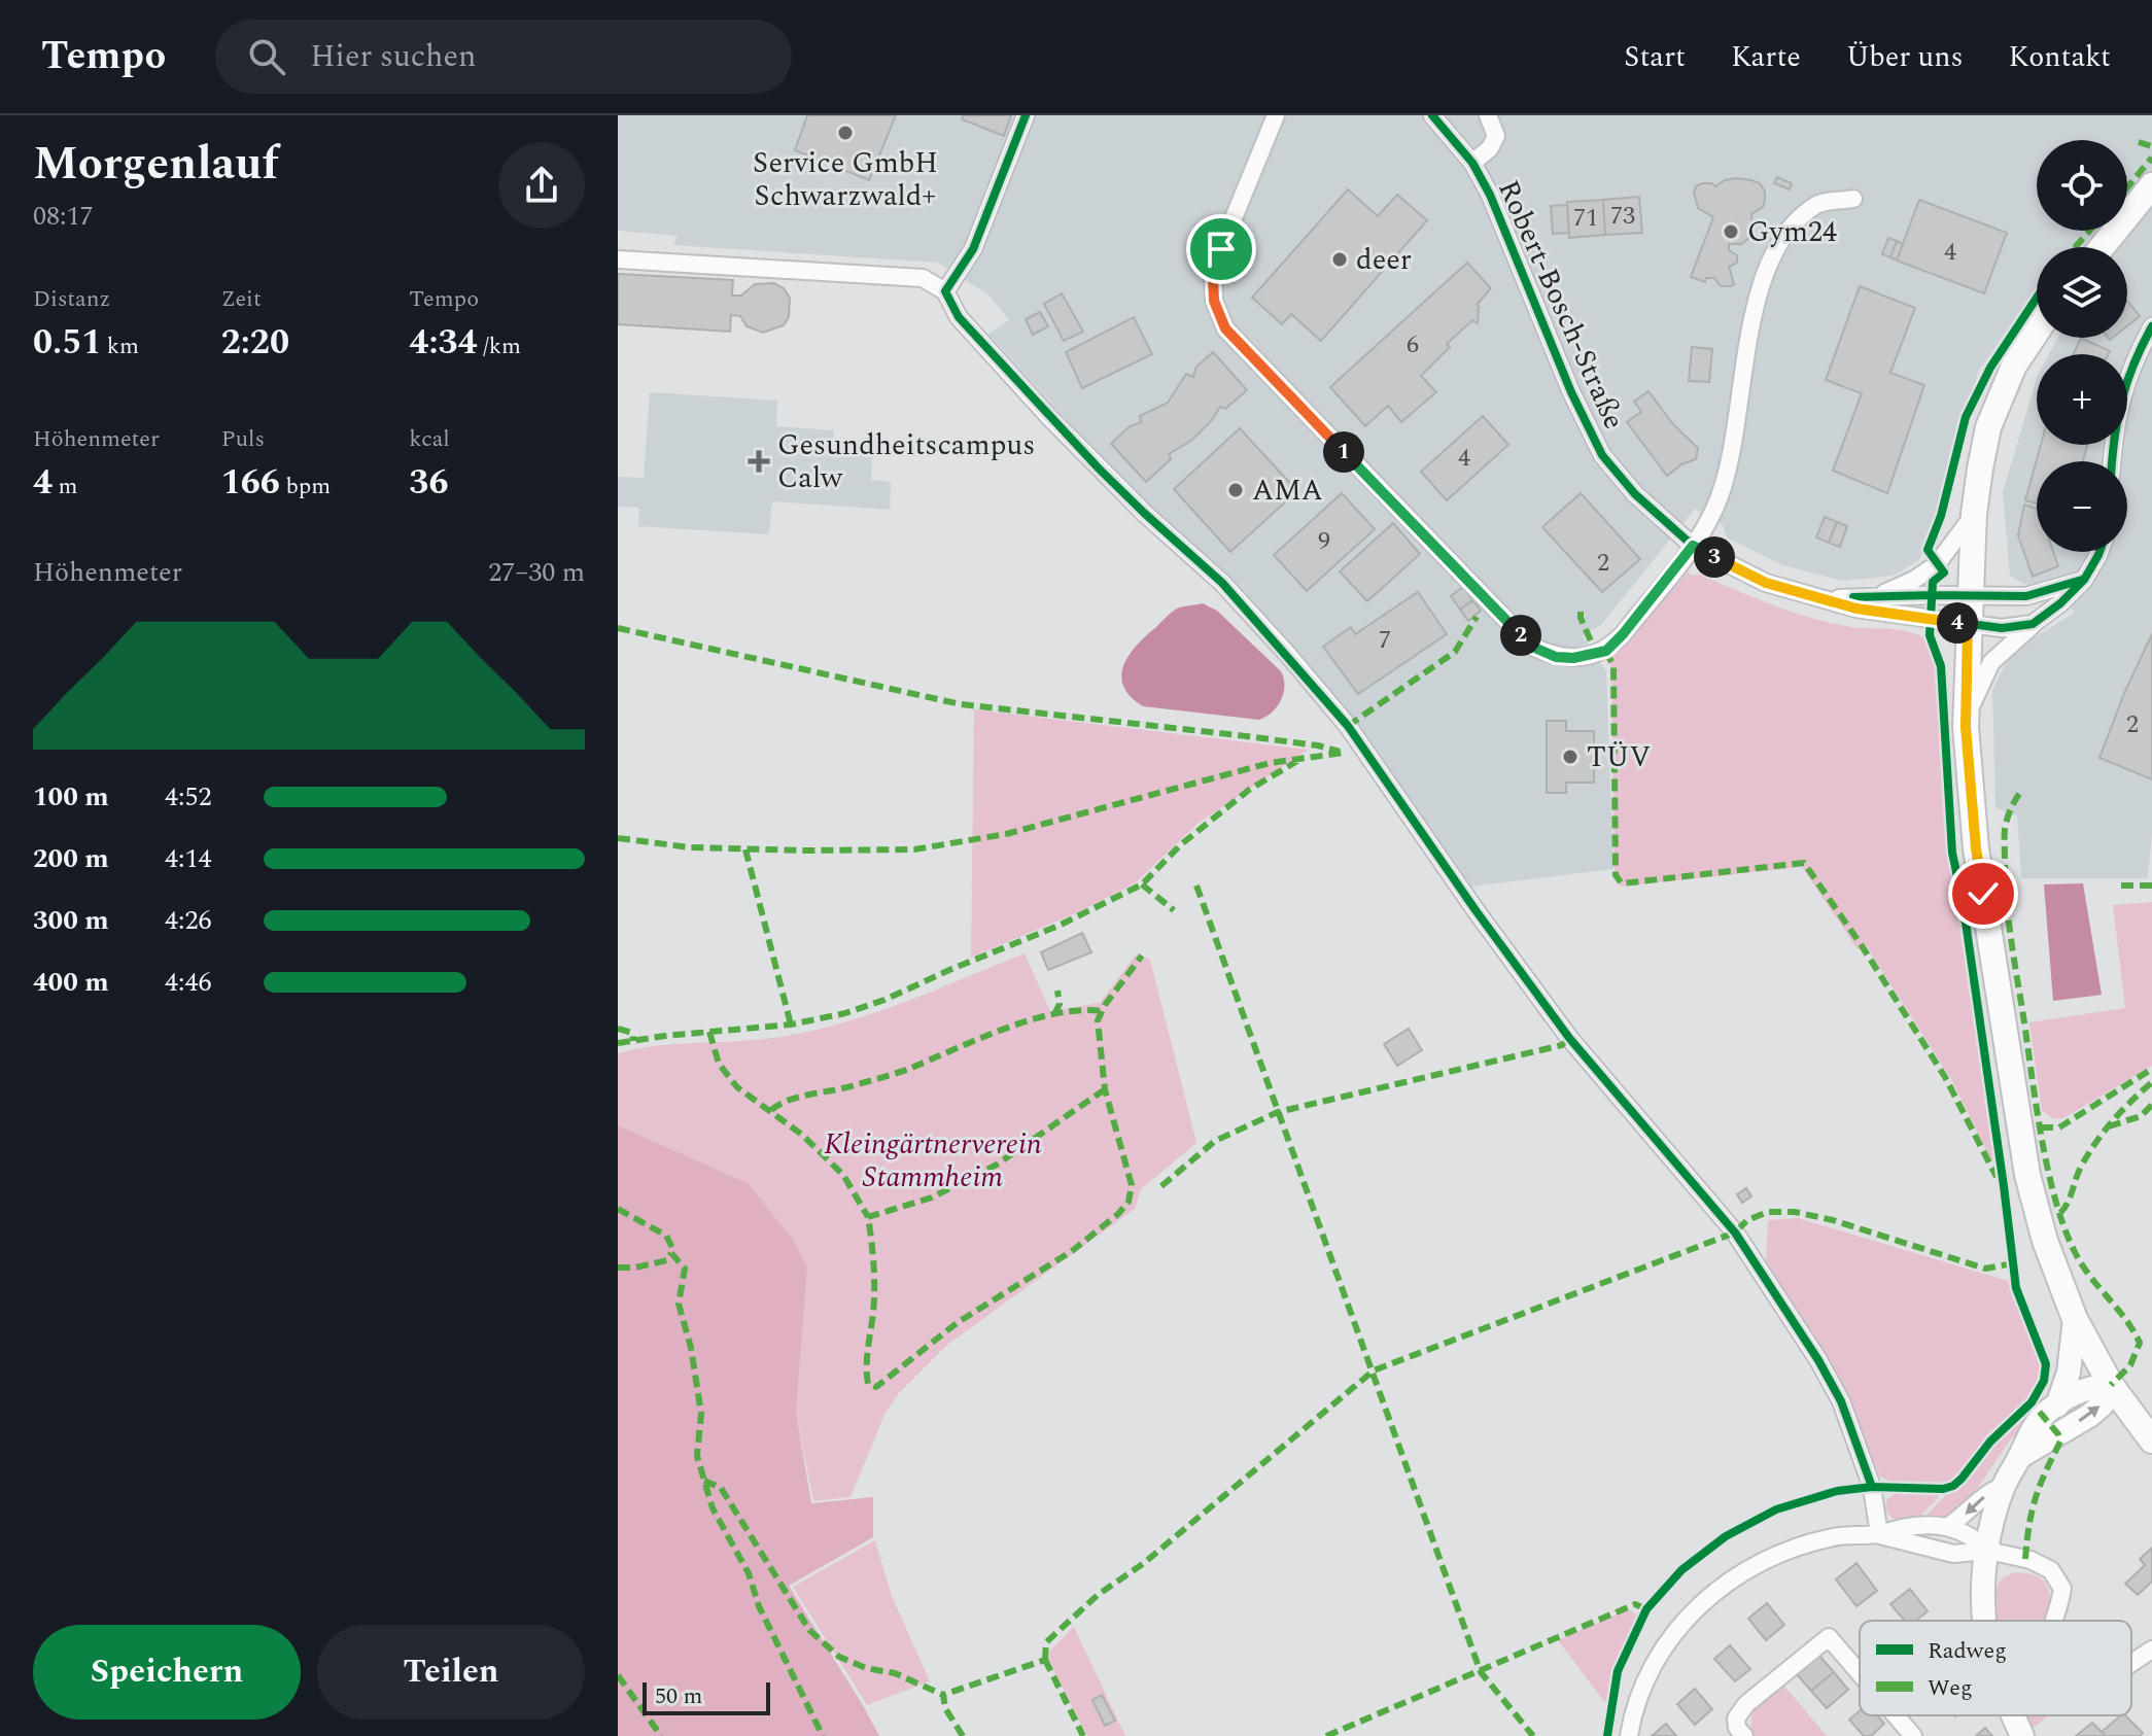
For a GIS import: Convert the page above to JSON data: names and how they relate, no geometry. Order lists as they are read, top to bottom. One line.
{"streets":{"street":["Robert-Bosch-Straße"]},"parks":["Kleingärtnerverein Stammheim"],"places":{"other":["Service GmbH Schwarzwald+","Gym24","deer","AMA","TÜV"],"health":["Gesundheitscampus Calw"]},"house_numbers":["73","71","4","6","4","9","2","7","2"],"legend":["Radweg","Weg"],"scale_bar":"50 m","page":{"header":"Tempo","search":"Hier suchen","nav":["Start","Karte","Über uns","Kontakt"],"heading":["Morgenlauf","08:17"],"map_buttons":["+","−"],"stats":[["Distanz","0.51 km"],["Zeit","2:20"],["Tempo","4:34 /km"],["Höhenmeter","4 m"],["Puls","166 bpm"],["kcal","36"]],"pins":["1","3","4","2"],"chart":["Höhenmeter","27–30 m"],"list":[{"name":"100 m","note":"4:52"},{"name":"200 m","note":"4:14"},{"name":"300 m","note":"4:26"},{"name":"400 m","note":"4:46"}],"buttons":["Speichern","Teilen"],"scale":"50 m"}}
